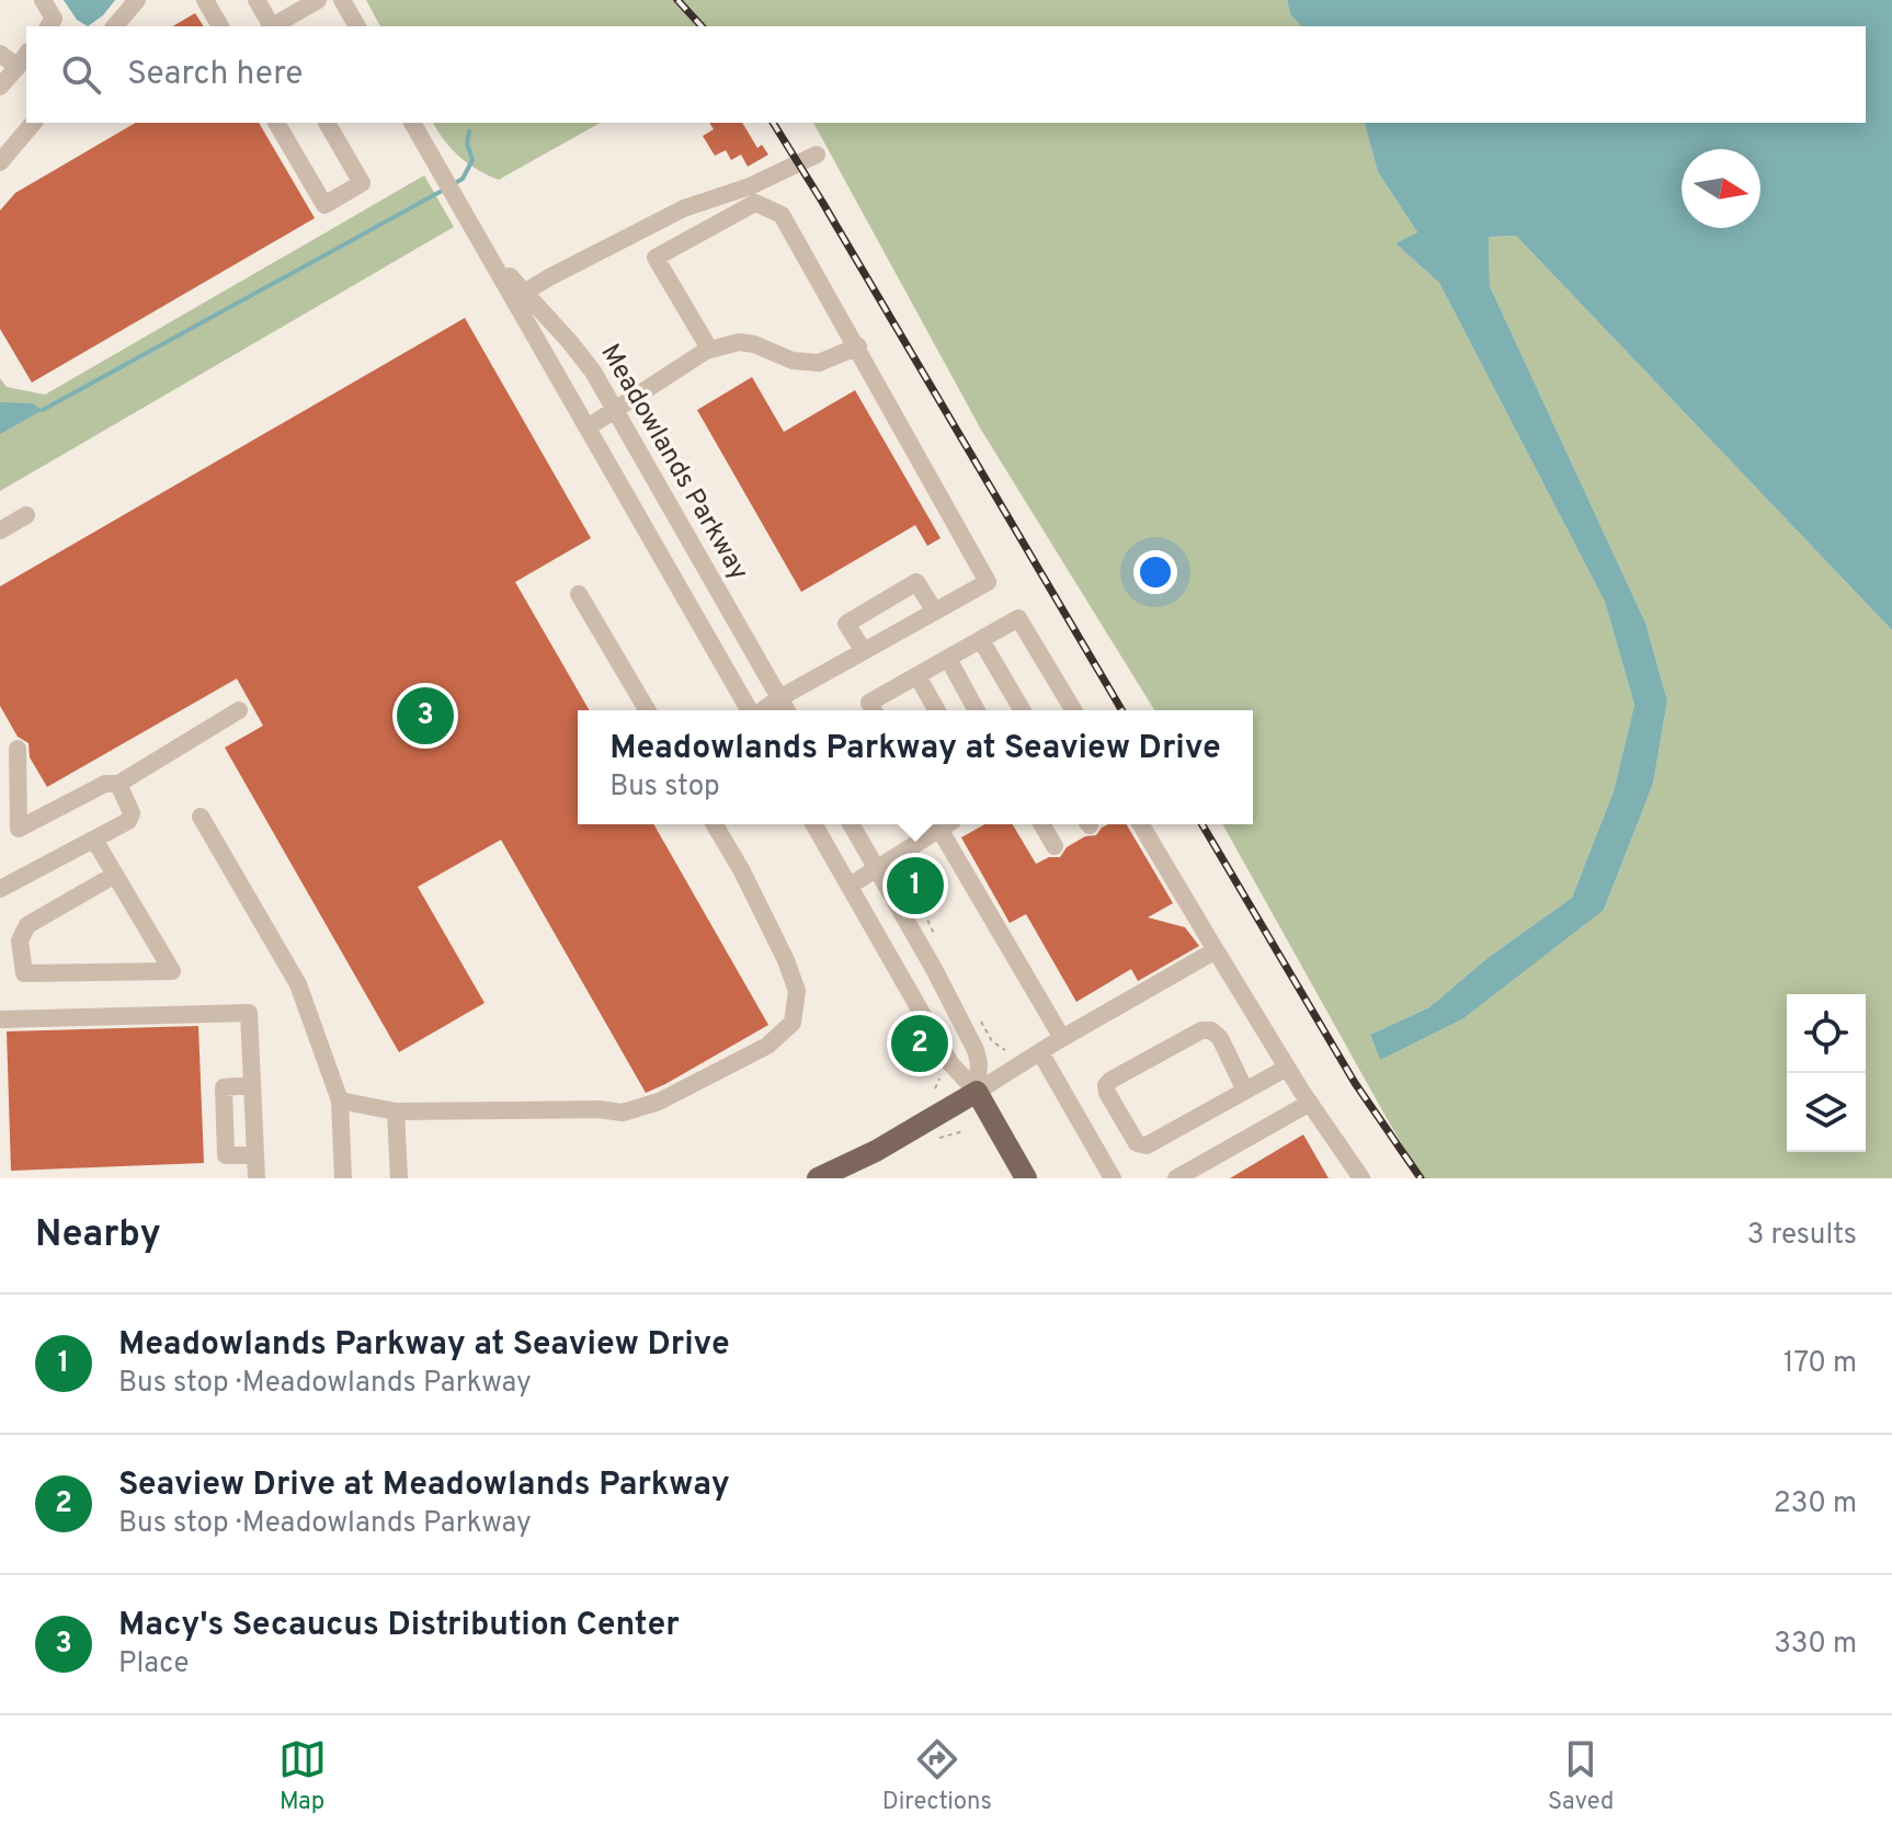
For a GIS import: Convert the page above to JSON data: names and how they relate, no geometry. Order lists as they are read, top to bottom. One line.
{"streets":{"street":["Meadowlands Parkway"]},"north":"right","page":{"search":"Search here","pins":["3","1","2"],"popup":["Meadowlands Parkway at Seaview Drive","Bus stop"],"heading":["Nearby","3 results"],"list":[{"mark":"1","name":"Meadowlands Parkway at Seaview Drive","note":"Bus stop · Meadowlands Parkway","value":"170 m"},{"mark":"2","name":"Seaview Drive at Meadowlands Parkway","note":"Bus stop · Meadowlands Parkway","value":"230 m"},{"mark":"3","name":"Macy's Secaucus Distribution Center","note":"Place","value":"330 m"}],"nav":["Map","Directions","Saved"]}}
